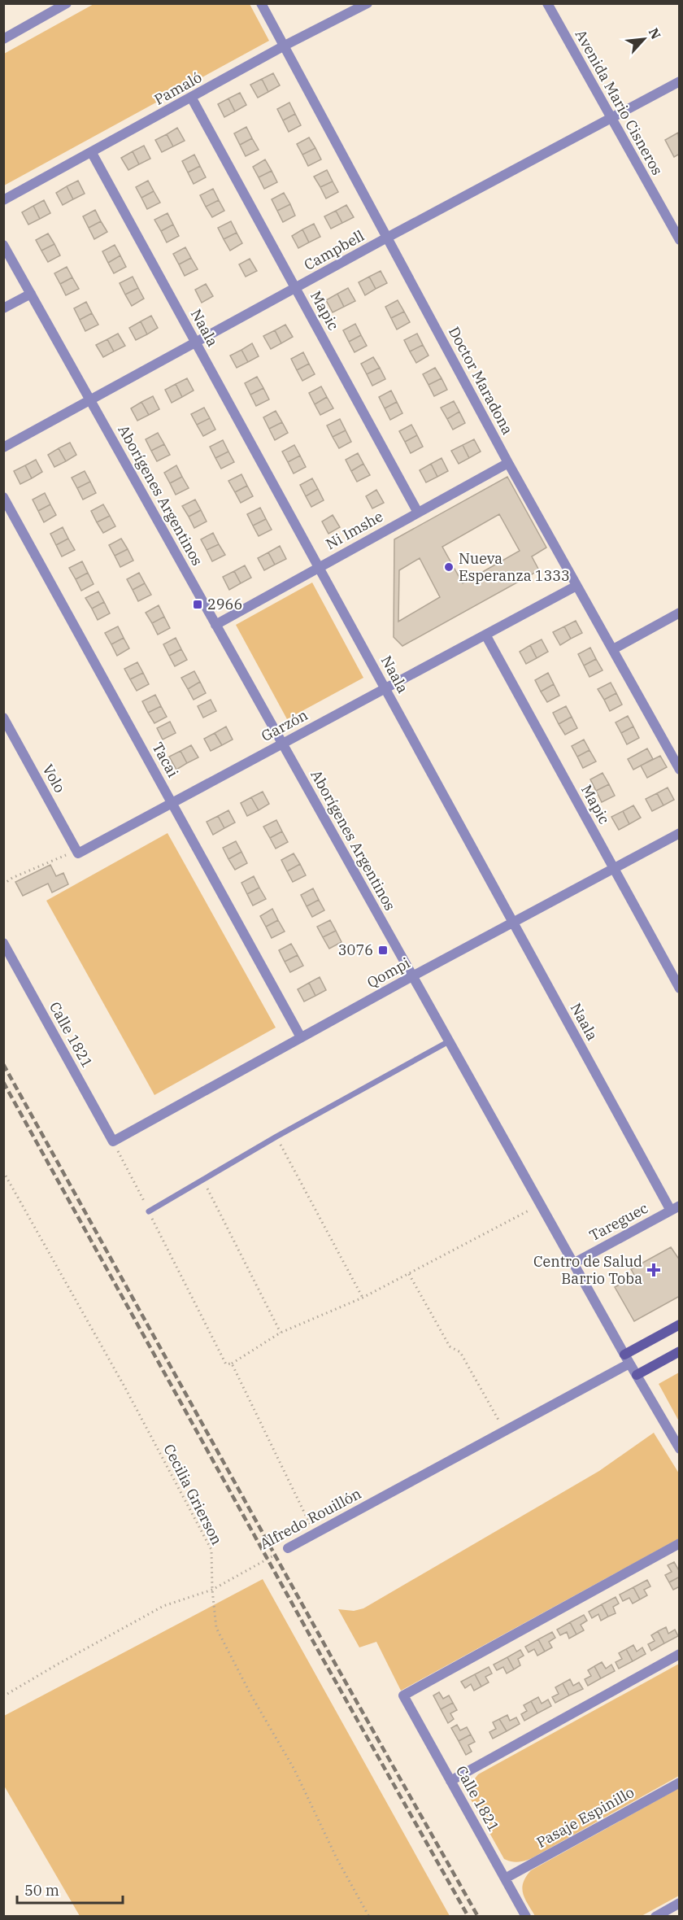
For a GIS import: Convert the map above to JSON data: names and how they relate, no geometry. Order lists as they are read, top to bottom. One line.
{"streets":{"street":["Pamaló","Avenida Mario Cisneros","Campbell","Mapic","Naala","Doctor Maradona","Aborígenes Argentinos","Ni Imshe","Garzón","Tacai","Volo","Qompi","Calle 1821","Tareguec","Alfredo Rouillón","Pasaje Espinillo"],"path":["Cecilia Grierson"]},"crossings":[["Pamaló","Mapic"],["Pamaló","Naala"],["Pamaló","Doctor Maradona"],["Avenida Mario Cisneros","Campbell"],["Campbell","Mapic"],["Campbell","Naala"],["Campbell","Doctor Maradona"],["Campbell","Aborígenes Argentinos"],["Mapic","Ni Imshe"],["Mapic","Garzón"],["Mapic","Qompi"],["Naala","Ni Imshe"],["Naala","Garzón"],["Naala","Qompi"],["Naala","Tareguec"],["Doctor Maradona","Ni Imshe"],["Doctor Maradona","Garzón"],["Aborígenes Argentinos","Ni Imshe"],["Aborígenes Argentinos","Garzón"],["Aborígenes Argentinos","Qompi"],["Aborígenes Argentinos","Tareguec"],["Aborígenes Argentinos","Alfredo Rouillón"],["Garzón","Tacai"],["Garzón","Volo"],["Tacai","Qompi"],["Qompi","Calle 1821"],["Calle 1821","Pasaje Espinillo"],["Cecilia Grierson","Alfredo Rouillón"]],"places":{"other":["Nueva Esperanza 1333"],"transit":["2966","3076"],"health":["Centro de Salud Barrio Toba"]},"scale_bar":"50 m","north":"top right"}
